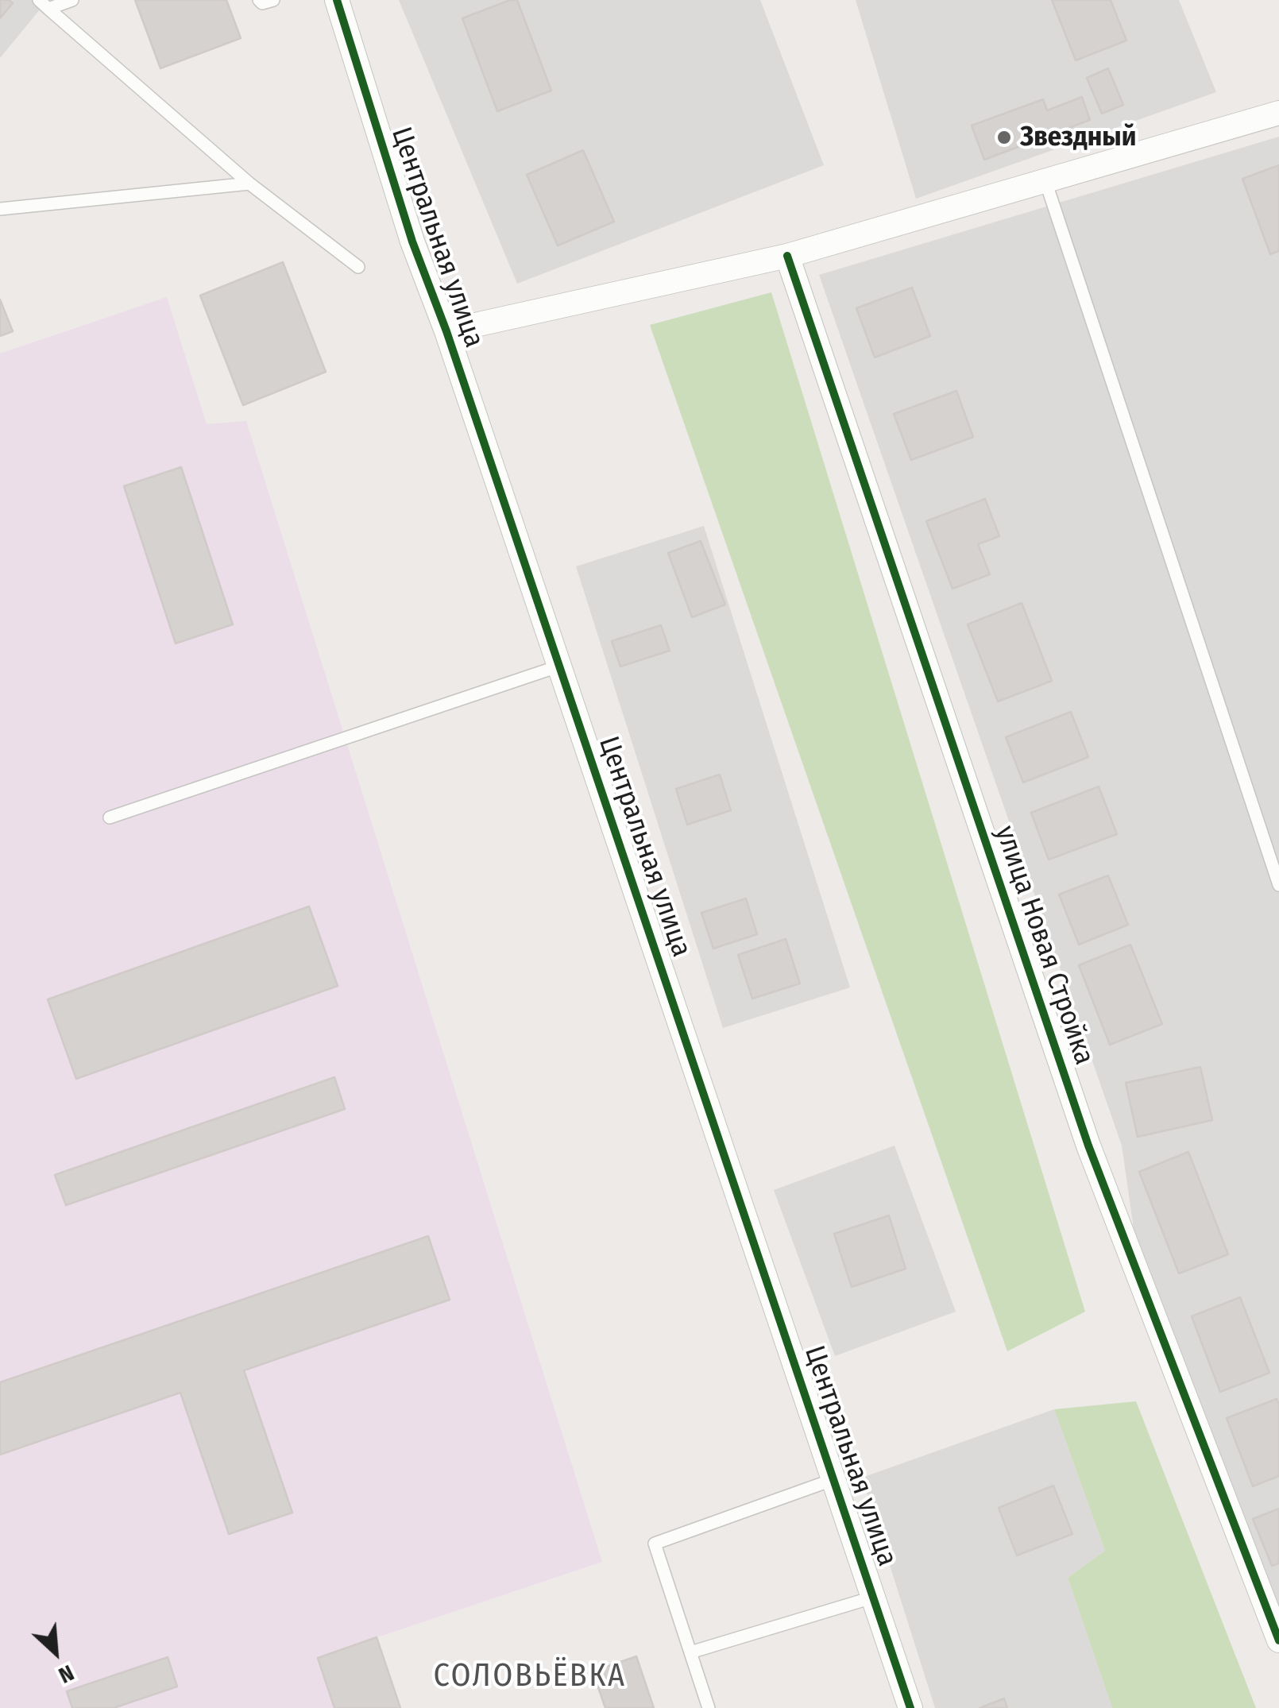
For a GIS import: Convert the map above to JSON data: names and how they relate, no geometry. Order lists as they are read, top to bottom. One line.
{"streets":{"street":["Центральная улица","улица Новая Стройка"]},"districts":["СОЛОВЬЁВКА"],"places":["Звездный"],"north":"bottom right"}
